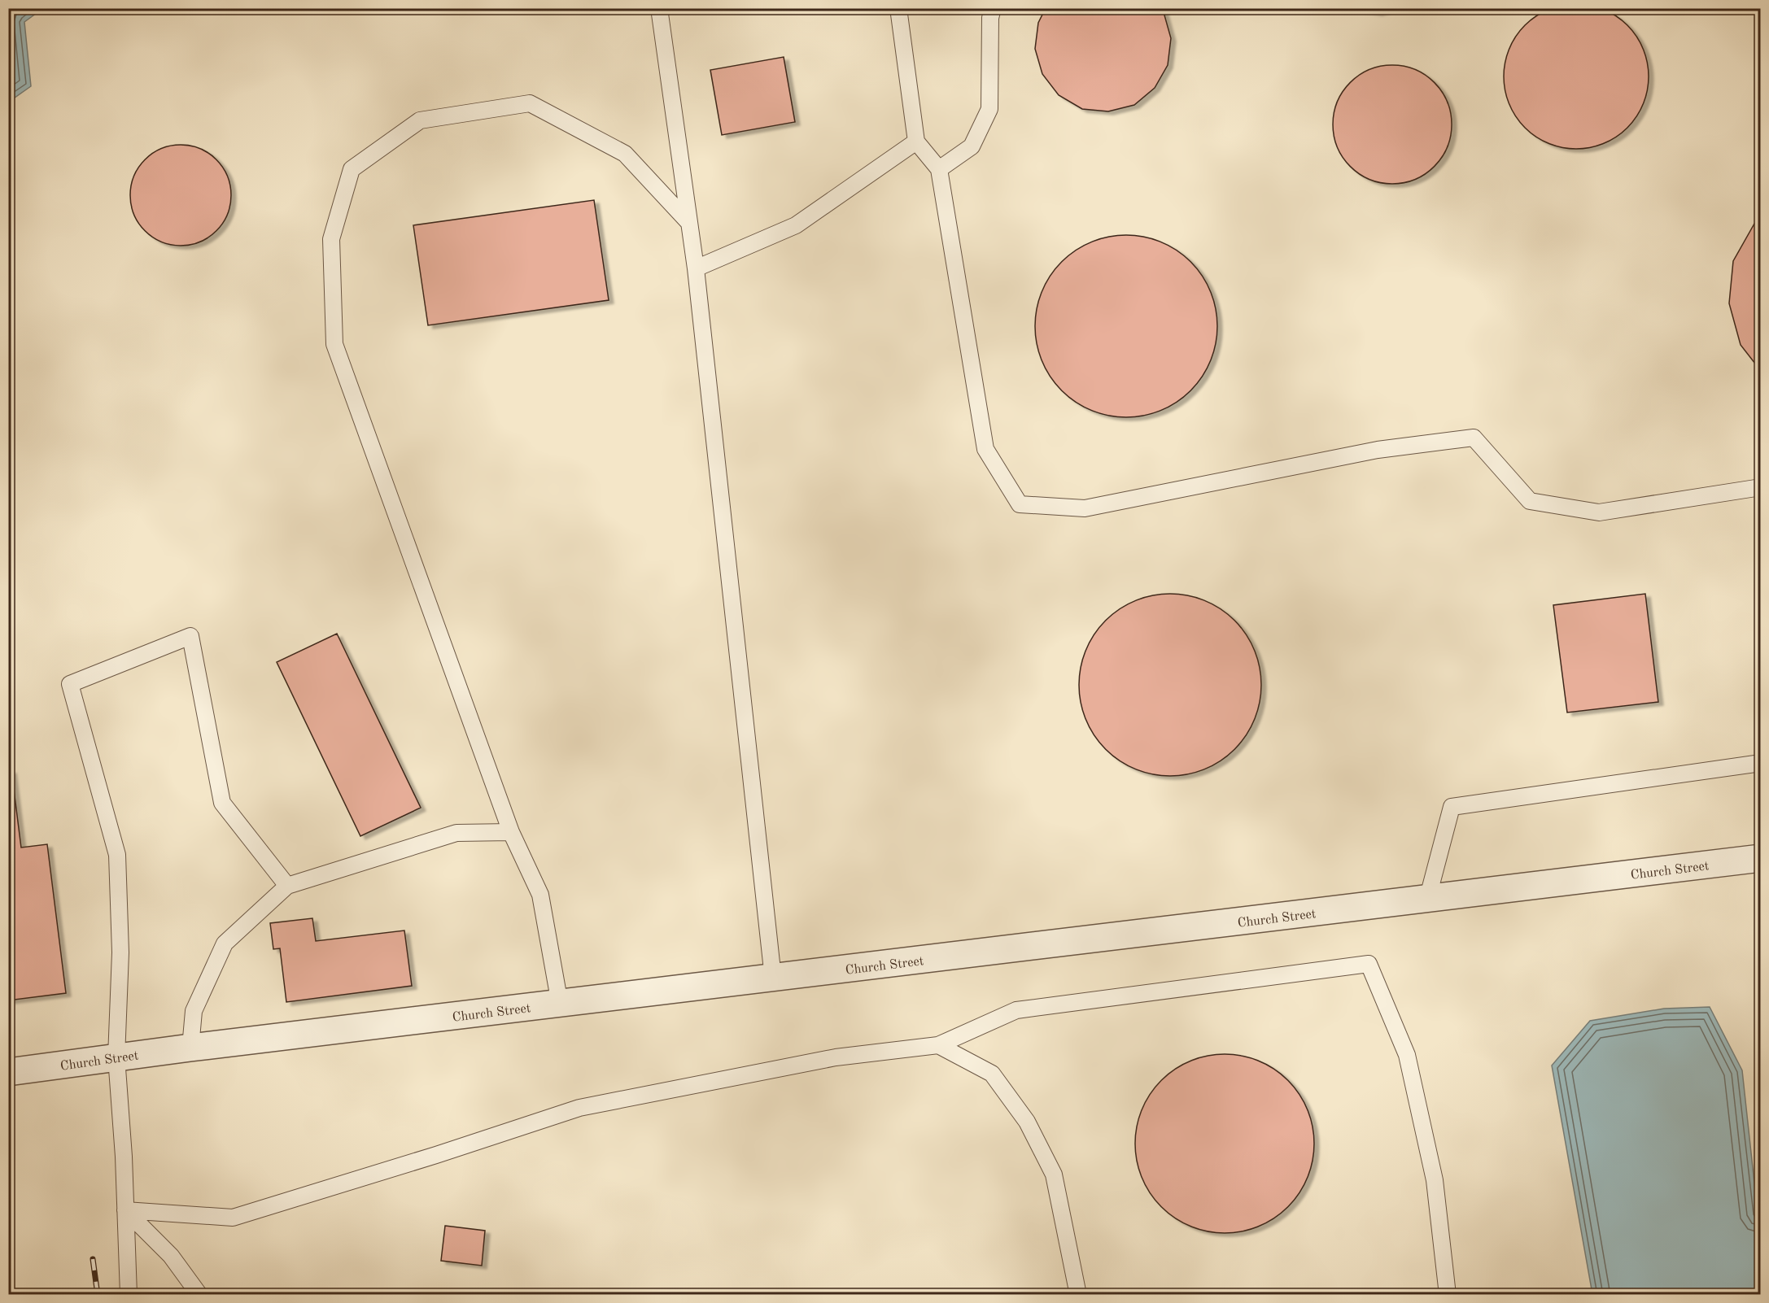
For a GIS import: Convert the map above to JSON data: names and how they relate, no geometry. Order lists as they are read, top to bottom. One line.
{"streets":{"street":["Church Street"]}}
